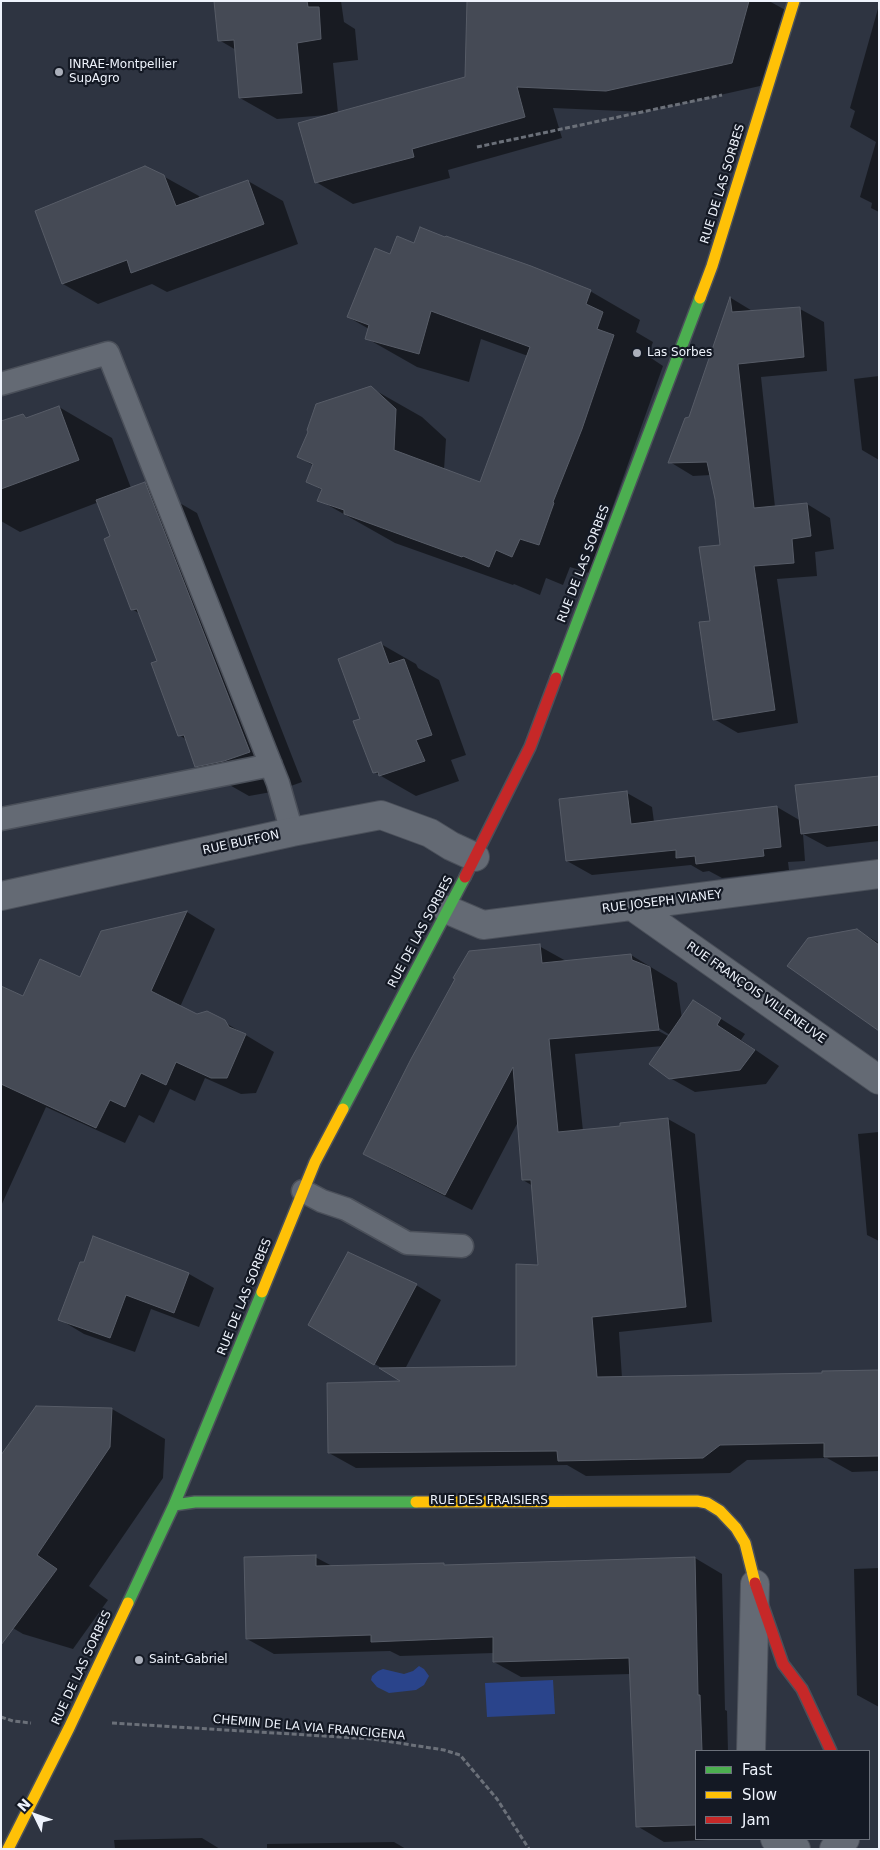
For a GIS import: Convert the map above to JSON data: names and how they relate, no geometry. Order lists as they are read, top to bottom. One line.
{"streets":{"street":["RUE DE LAS SORBES","RUE BUFFON","RUE JOSEPH VIANEY","RUE FRANÇOIS VILLENEUVE","RUE DES FRAISIERS"],"path":["CHEMIN DE LA VIA FRANCIGENA"]},"crossings":[["RUE DE LAS SORBES","RUE BUFFON"],["RUE DE LAS SORBES","RUE JOSEPH VIANEY"],["RUE DE LAS SORBES","RUE DES FRAISIERS"],["RUE DE LAS SORBES","CHEMIN DE LA VIA FRANCIGENA"],["RUE JOSEPH VIANEY","RUE FRANÇOIS VILLENEUVE"]],"places":["INRAE-Montpellier SupAgro","Las Sorbes","Saint-Gabriel"],"legend":["Fast","Slow","Jam"],"north":"top left"}
